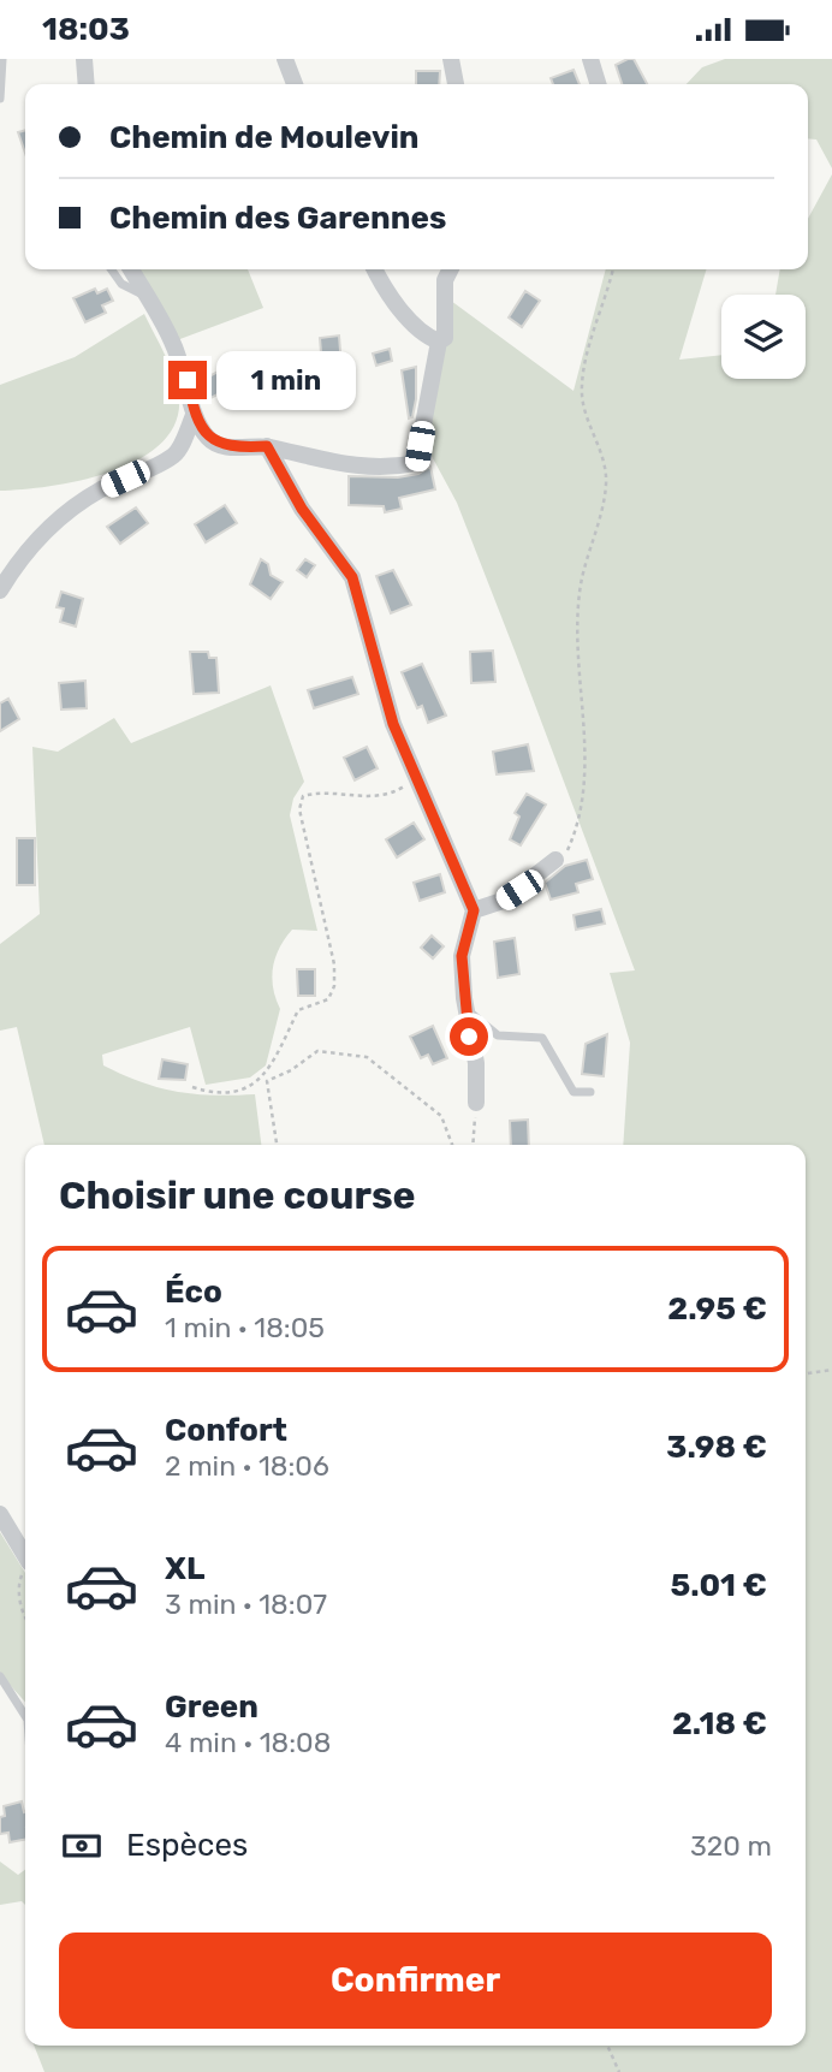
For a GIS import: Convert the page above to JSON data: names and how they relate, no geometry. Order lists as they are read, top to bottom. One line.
{"page":{"status":"18:03","banner":["Chemin de Moulevin","Chemin des Garennes"],"bubble":"1 min","heading":"Choisir une course","list":[{"name":"Éco","note":"1 min · 18:05","value":"2.95 €"},{"name":"Confort","note":"2 min · 18:06","value":"3.98 €"},{"name":"XL","note":"3 min · 18:07","value":"5.01 €"},{"name":"Green","note":"4 min · 18:08","value":"2.18 €"}],"pay":["Espèces","320 m"],"buttons":"Confirmer"}}
